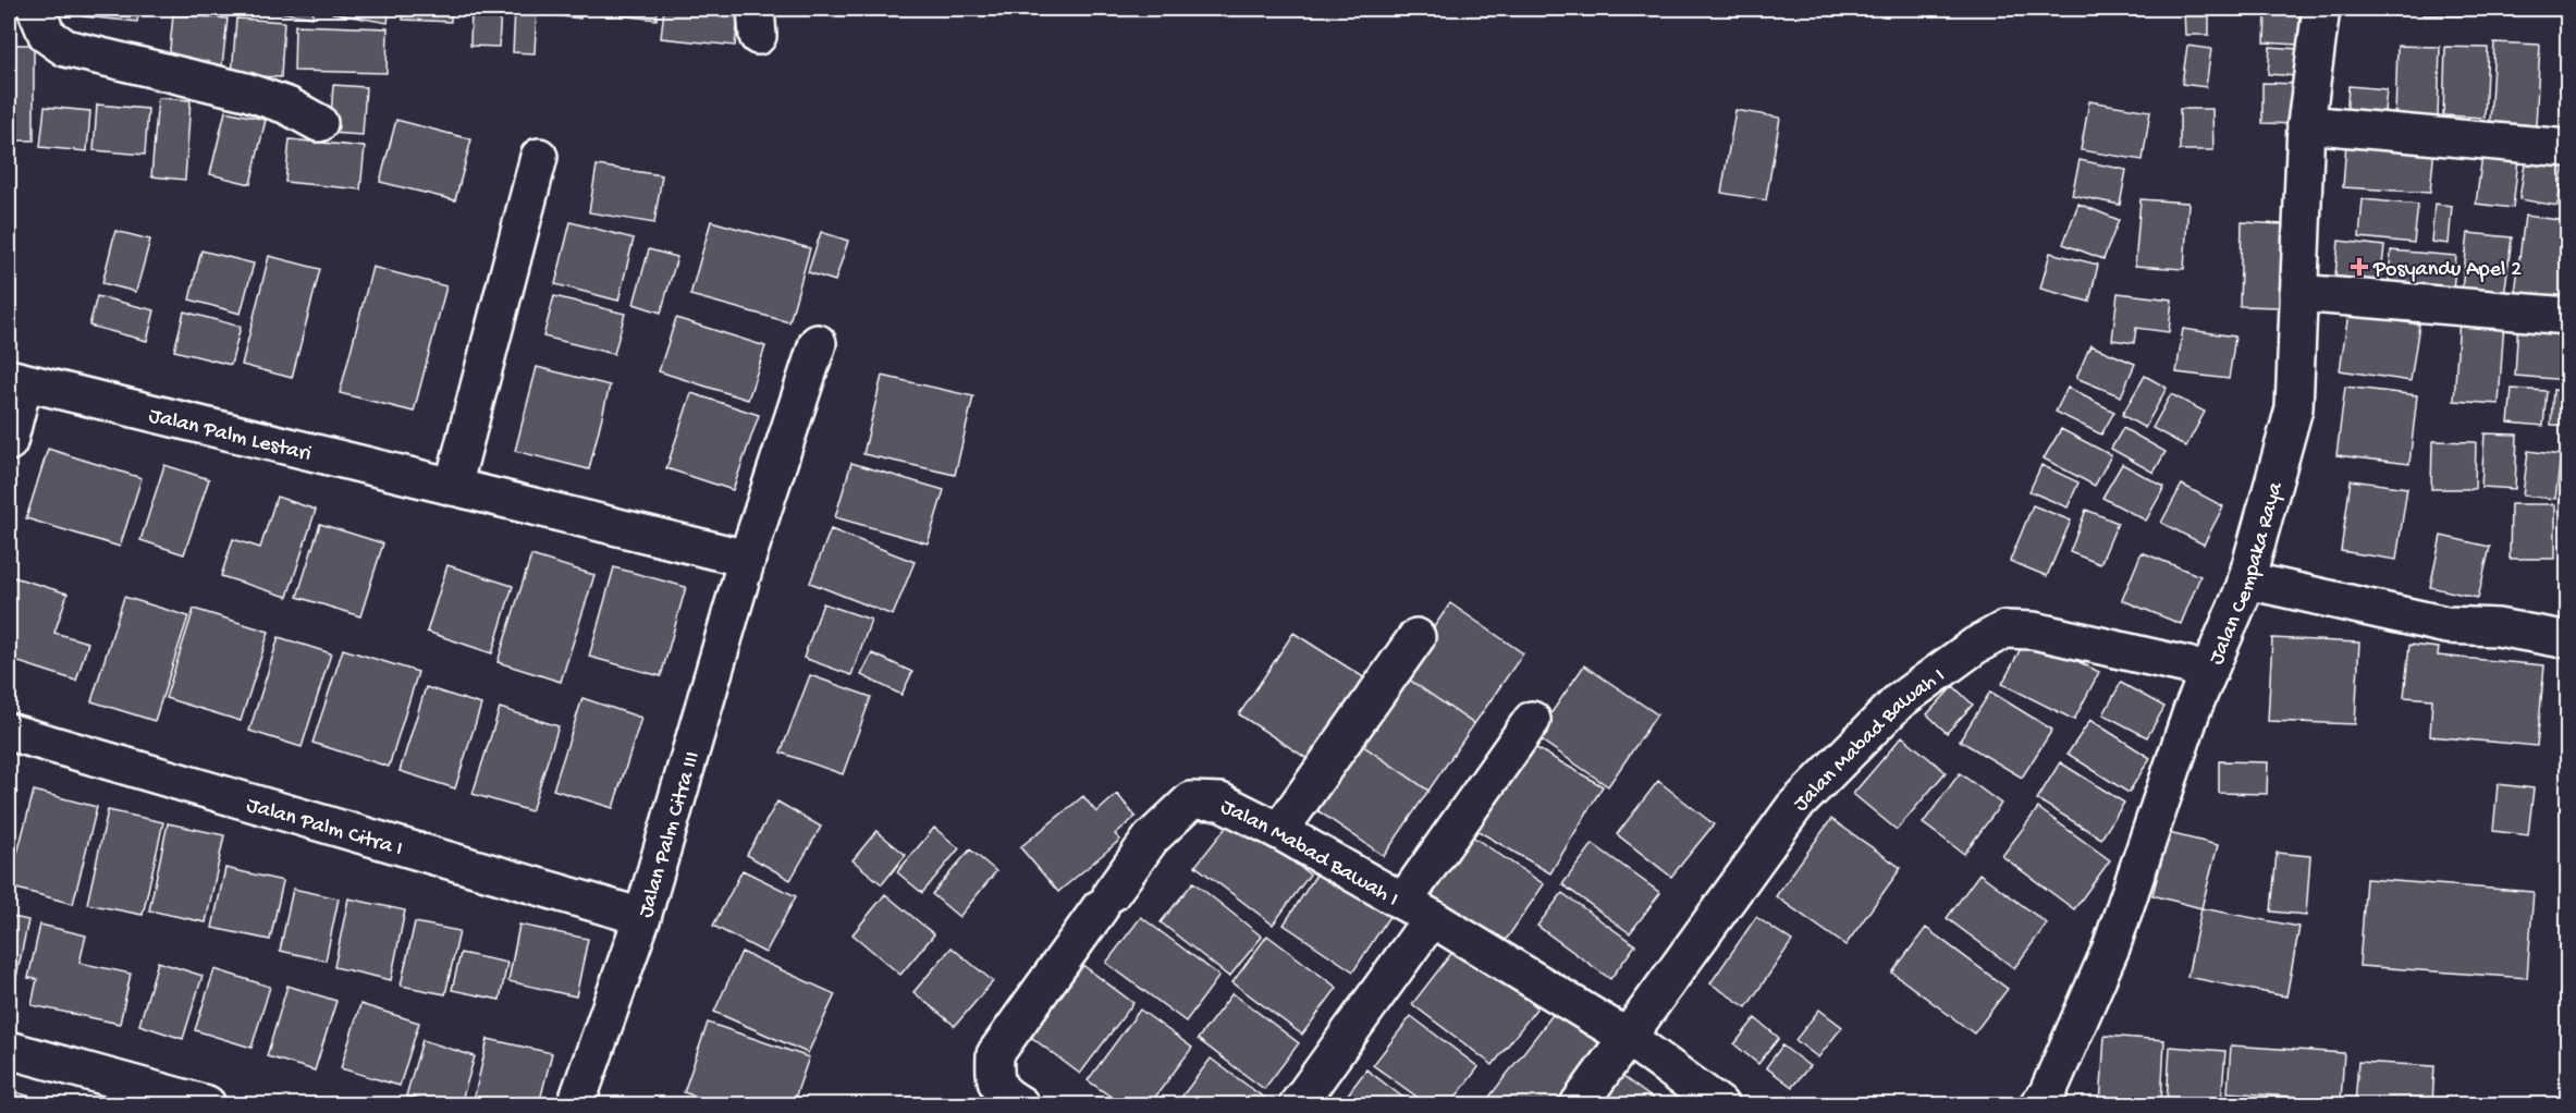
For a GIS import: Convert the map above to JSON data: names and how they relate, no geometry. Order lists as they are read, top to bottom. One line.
{"streets":{"street":["Jalan Palm Lestari","Jalan Cempaka Raya","Jalan Mabad Bawah I","Jalan Palm Citra I","Jalan Palm Citra III"]},"crossings":[["Jalan Palm Lestari","Jalan Palm Citra III"],["Jalan Cempaka Raya","Jalan Mabad Bawah I"],["Jalan Palm Citra I","Jalan Palm Citra III"]],"places":{"health":["Posyandu Apel 2"]}}
